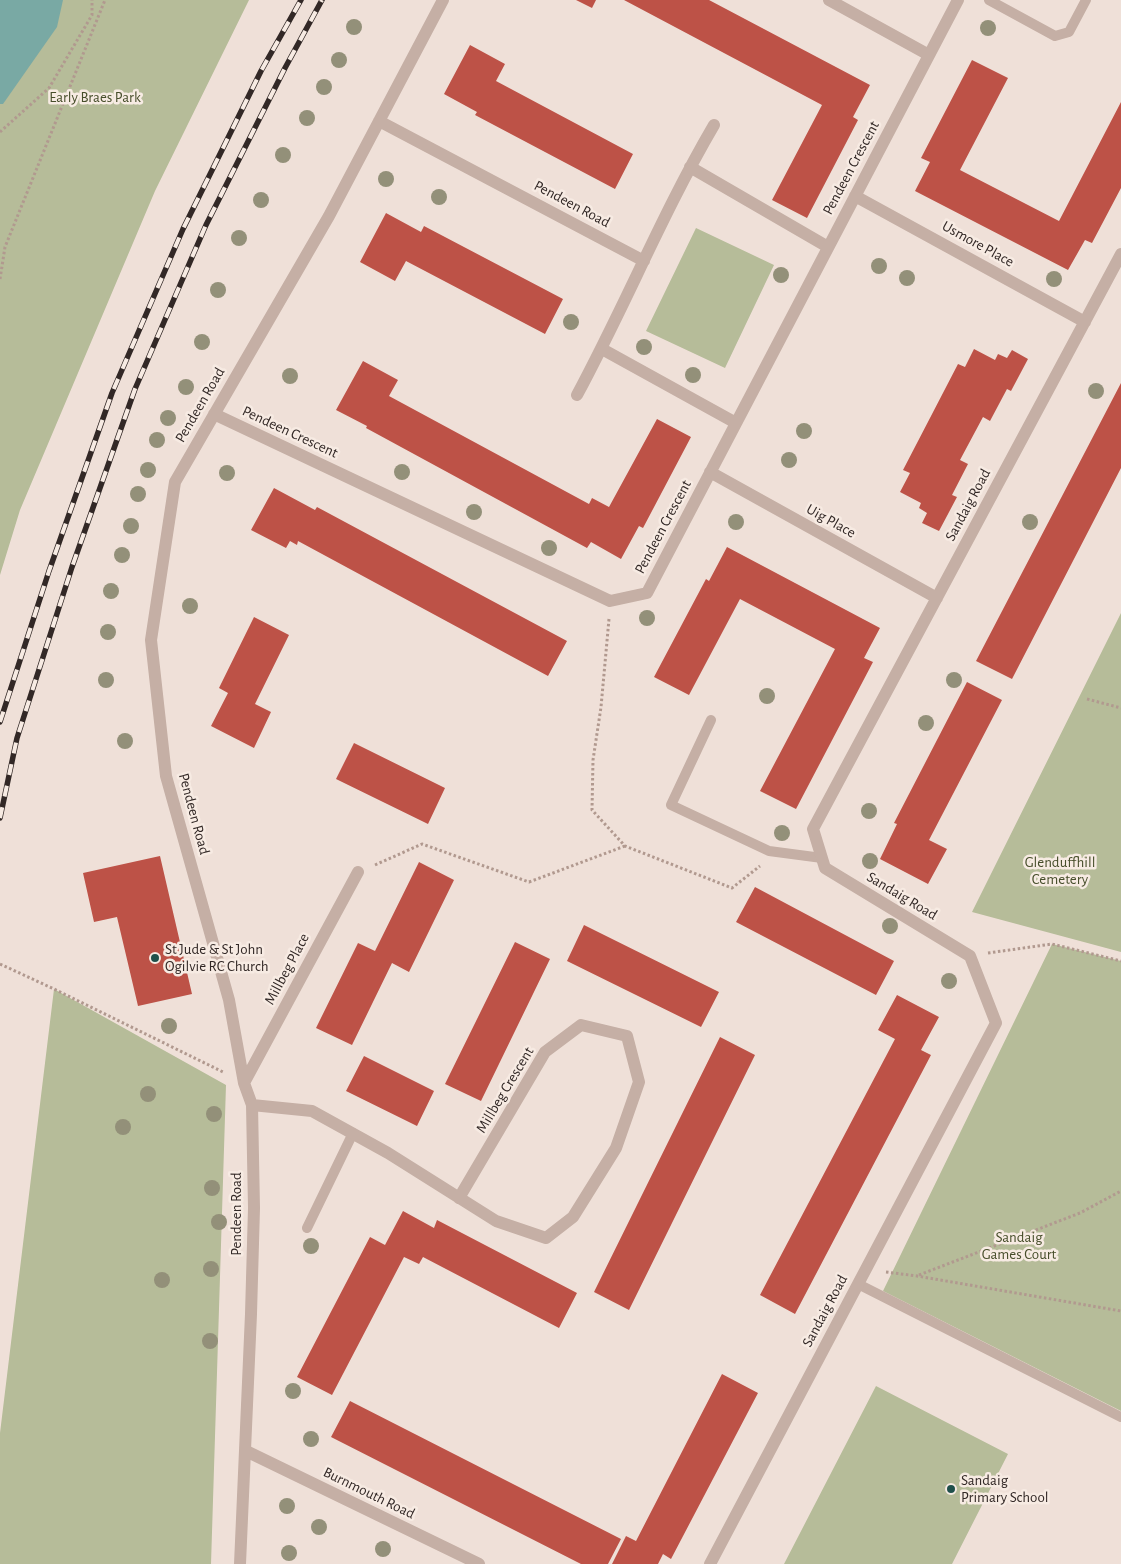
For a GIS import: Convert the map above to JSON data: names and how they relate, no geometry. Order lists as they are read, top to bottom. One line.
{"streets":{"street":["Pendeen Crescent","Pendeen Road","Usmore Place","Sandaig Road","Uig Place","Millbeg Place","Millbeg Crescent","Burnmouth Road"]},"crossings":[["Pendeen Crescent","Pendeen Road"],["Pendeen Crescent","Usmore Place"],["Pendeen Crescent","Uig Place"],["Pendeen Road","Millbeg Place"],["Pendeen Road","Millbeg Crescent"],["Pendeen Road","Burnmouth Road"],["Usmore Place","Sandaig Road"],["Sandaig Road","Uig Place"]],"parks":["Early Braes Park","Glenduffhill Cemetery","Sandaig Games Court"],"places":["St Jude & St John Ogilvie RC Church","Sandaig Primary School"]}
